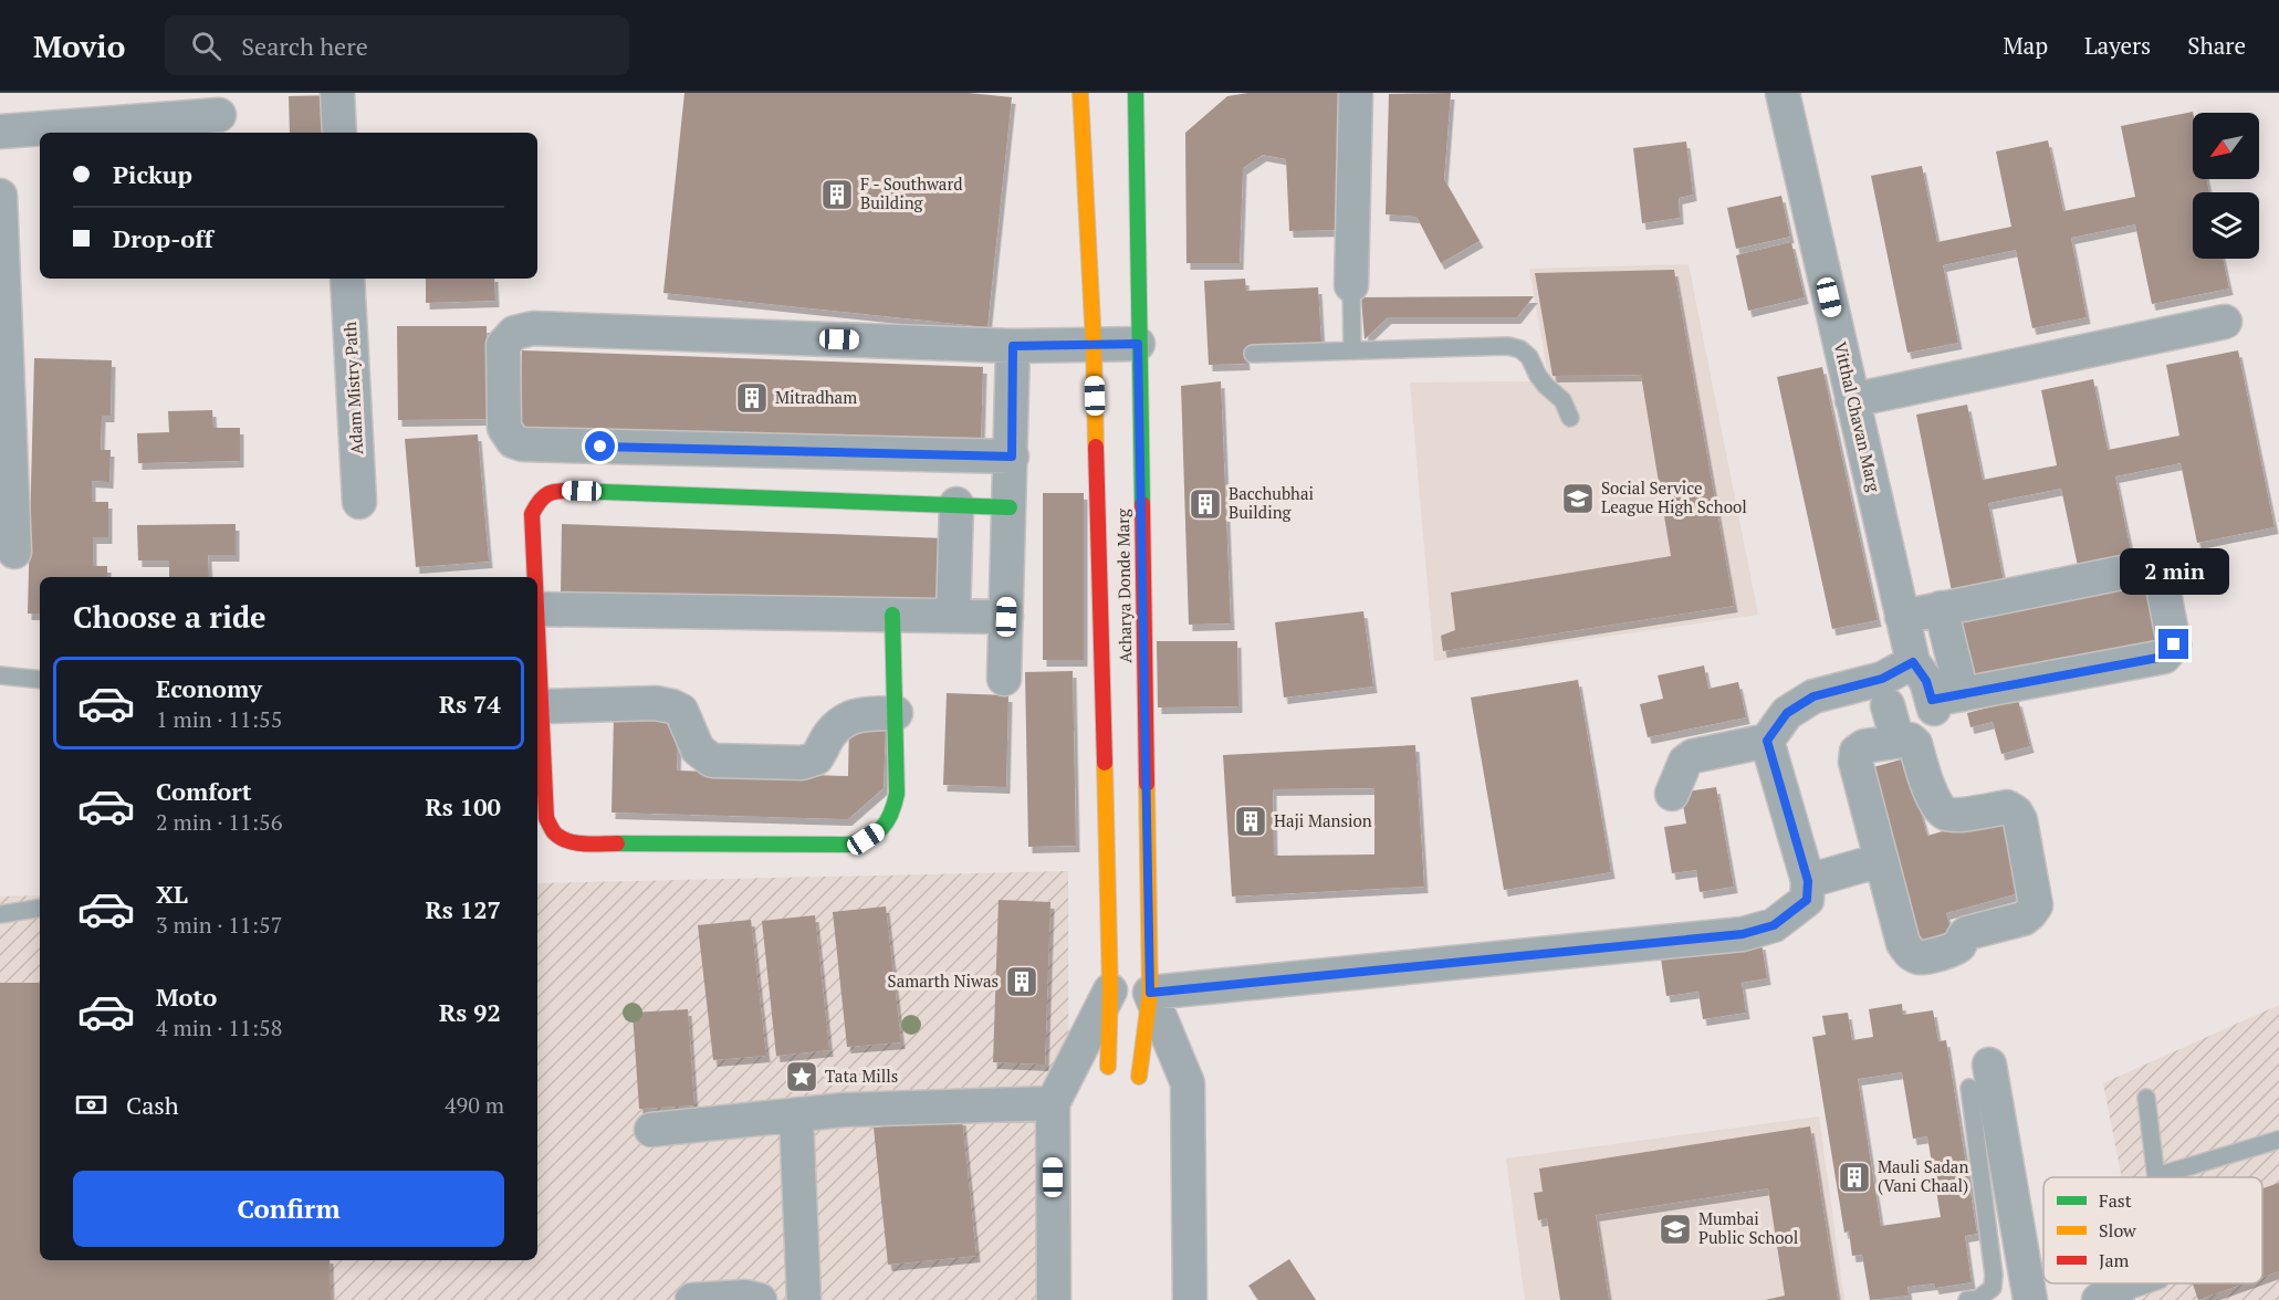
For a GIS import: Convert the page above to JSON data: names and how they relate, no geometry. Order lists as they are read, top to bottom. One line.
{"streets":{"main road":["Acharya Donde Marg"],"street":["Adam Mistry Path","Vitthal Chavan Marg"]},"places":{"building":["F - Southward Building","Mitradham","Bacchubhai Building","Haji Mansion","Samarth Niwas","Mauli Sadan (Vani Chaal)"],"school or university":["Social Service League High School","Mumbai Public School"],"place":["Tata Mills"]},"legend":["Fast","Slow","Jam"],"north":"bottom left","page":{"header":"Movio","search":"Search here","nav":["Map","Layers","Share"],"banner":["Pickup","Drop-off"],"bubble":"2 min","heading":"Choose a ride","list":[{"name":"Economy","note":"1 min · 11:55","value":"Rs 74"},{"name":"Comfort","note":"2 min · 11:56","value":"Rs 100"},{"name":"XL","note":"3 min · 11:57","value":"Rs 127"},{"name":"Moto","note":"4 min · 11:58","value":"Rs 92"}],"pay":["Cash","490 m"],"buttons":"Confirm"}}
